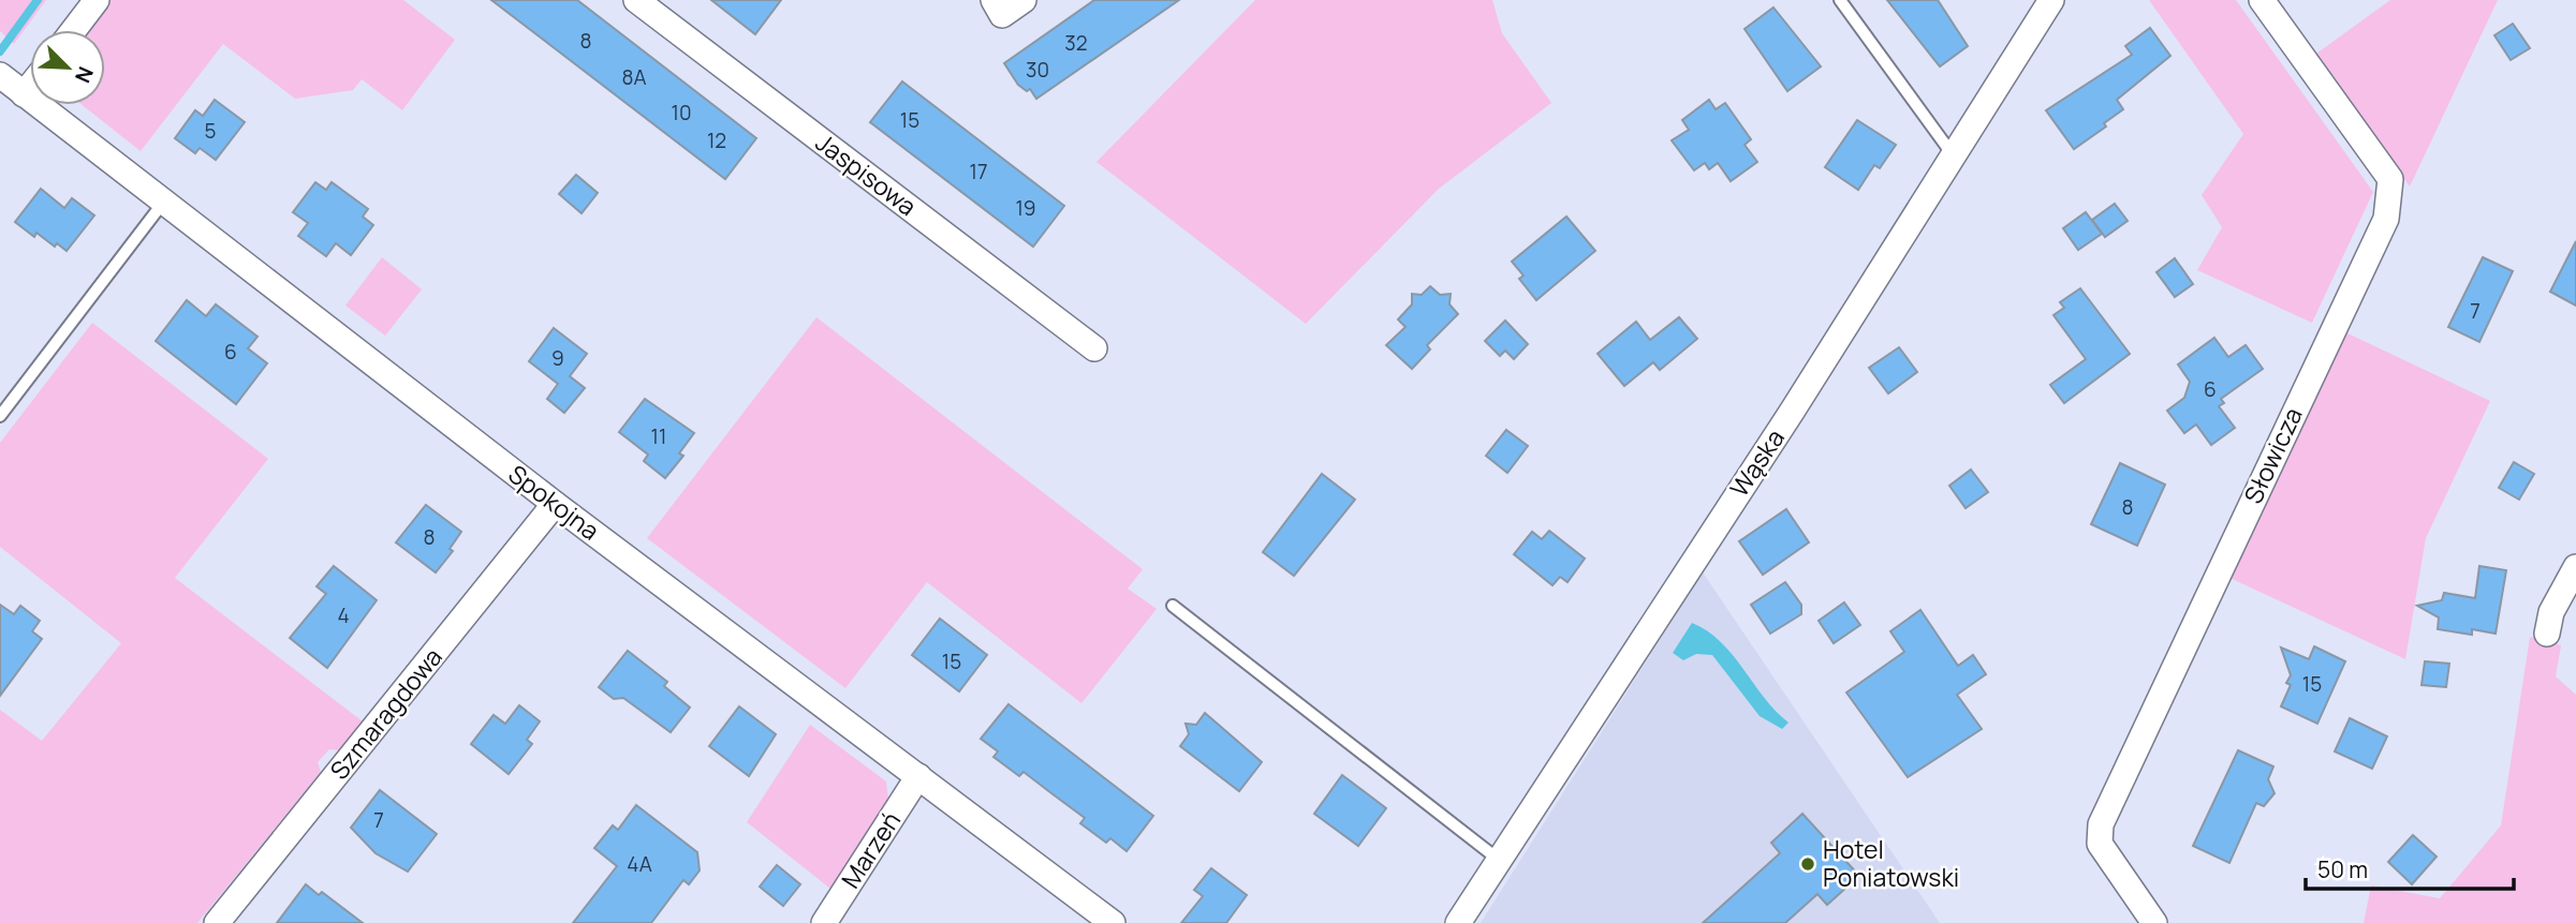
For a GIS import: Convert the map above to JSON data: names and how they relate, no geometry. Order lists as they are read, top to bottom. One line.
{"streets":{"street":["Jaspisowa","Słowicza","Wąska","Spokojna","Szmaragdowa","Marzeń"]},"crossings":[["Spokojna","Szmaragdowa"],["Spokojna","Marzeń"]],"places":["Hotel Poniatowski"],"house_numbers":["8","32","30","8A","10","15","5","12","17","19","7","6","9","6","11","8","8","4","15","15","7","4A"],"scale_bar":"50 m","north":"bottom right"}
